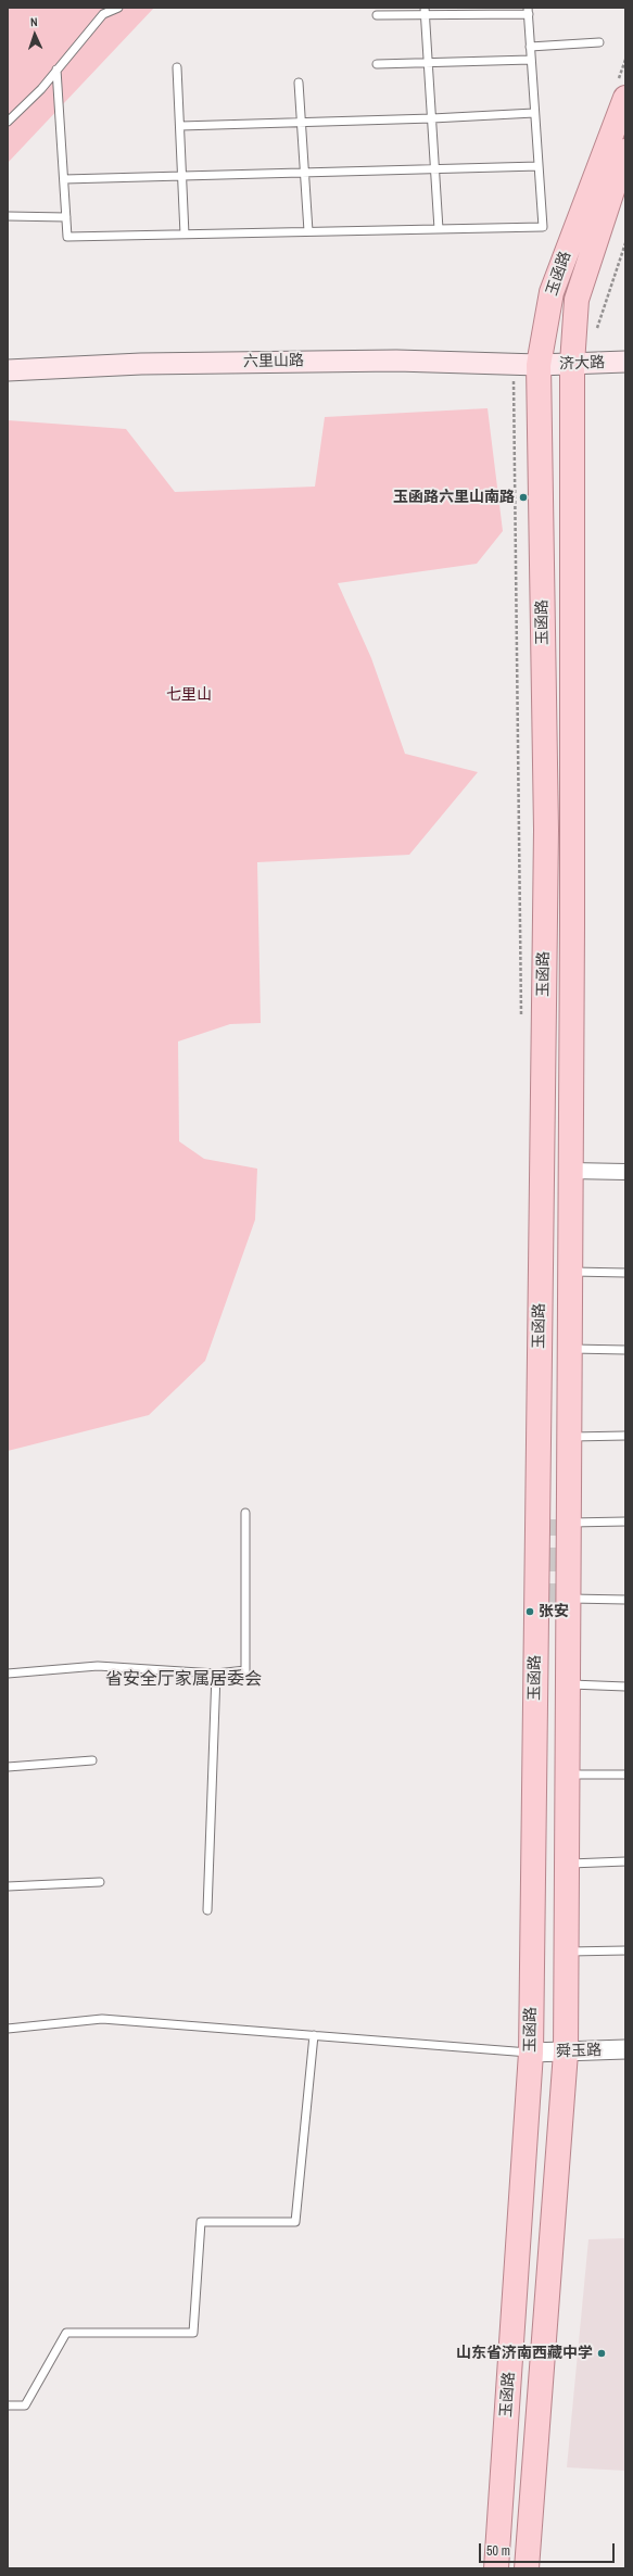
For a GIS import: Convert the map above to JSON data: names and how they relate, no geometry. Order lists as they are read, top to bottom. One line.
{"streets":{"main road":["玉函路","六里山路","济大路"],"street":["舜玉路"]},"crossings":[["玉函路","六里山路"],["玉函路","济大路"],["玉函路","舜玉路"],["六里山路","济大路"]],"districts":["省安全厅家属居委会"],"parks":["七里山"],"places":["玉函路六里山南路","张安","山东省济南西藏中学"],"scale_bar":"50 m","north":"top"}
